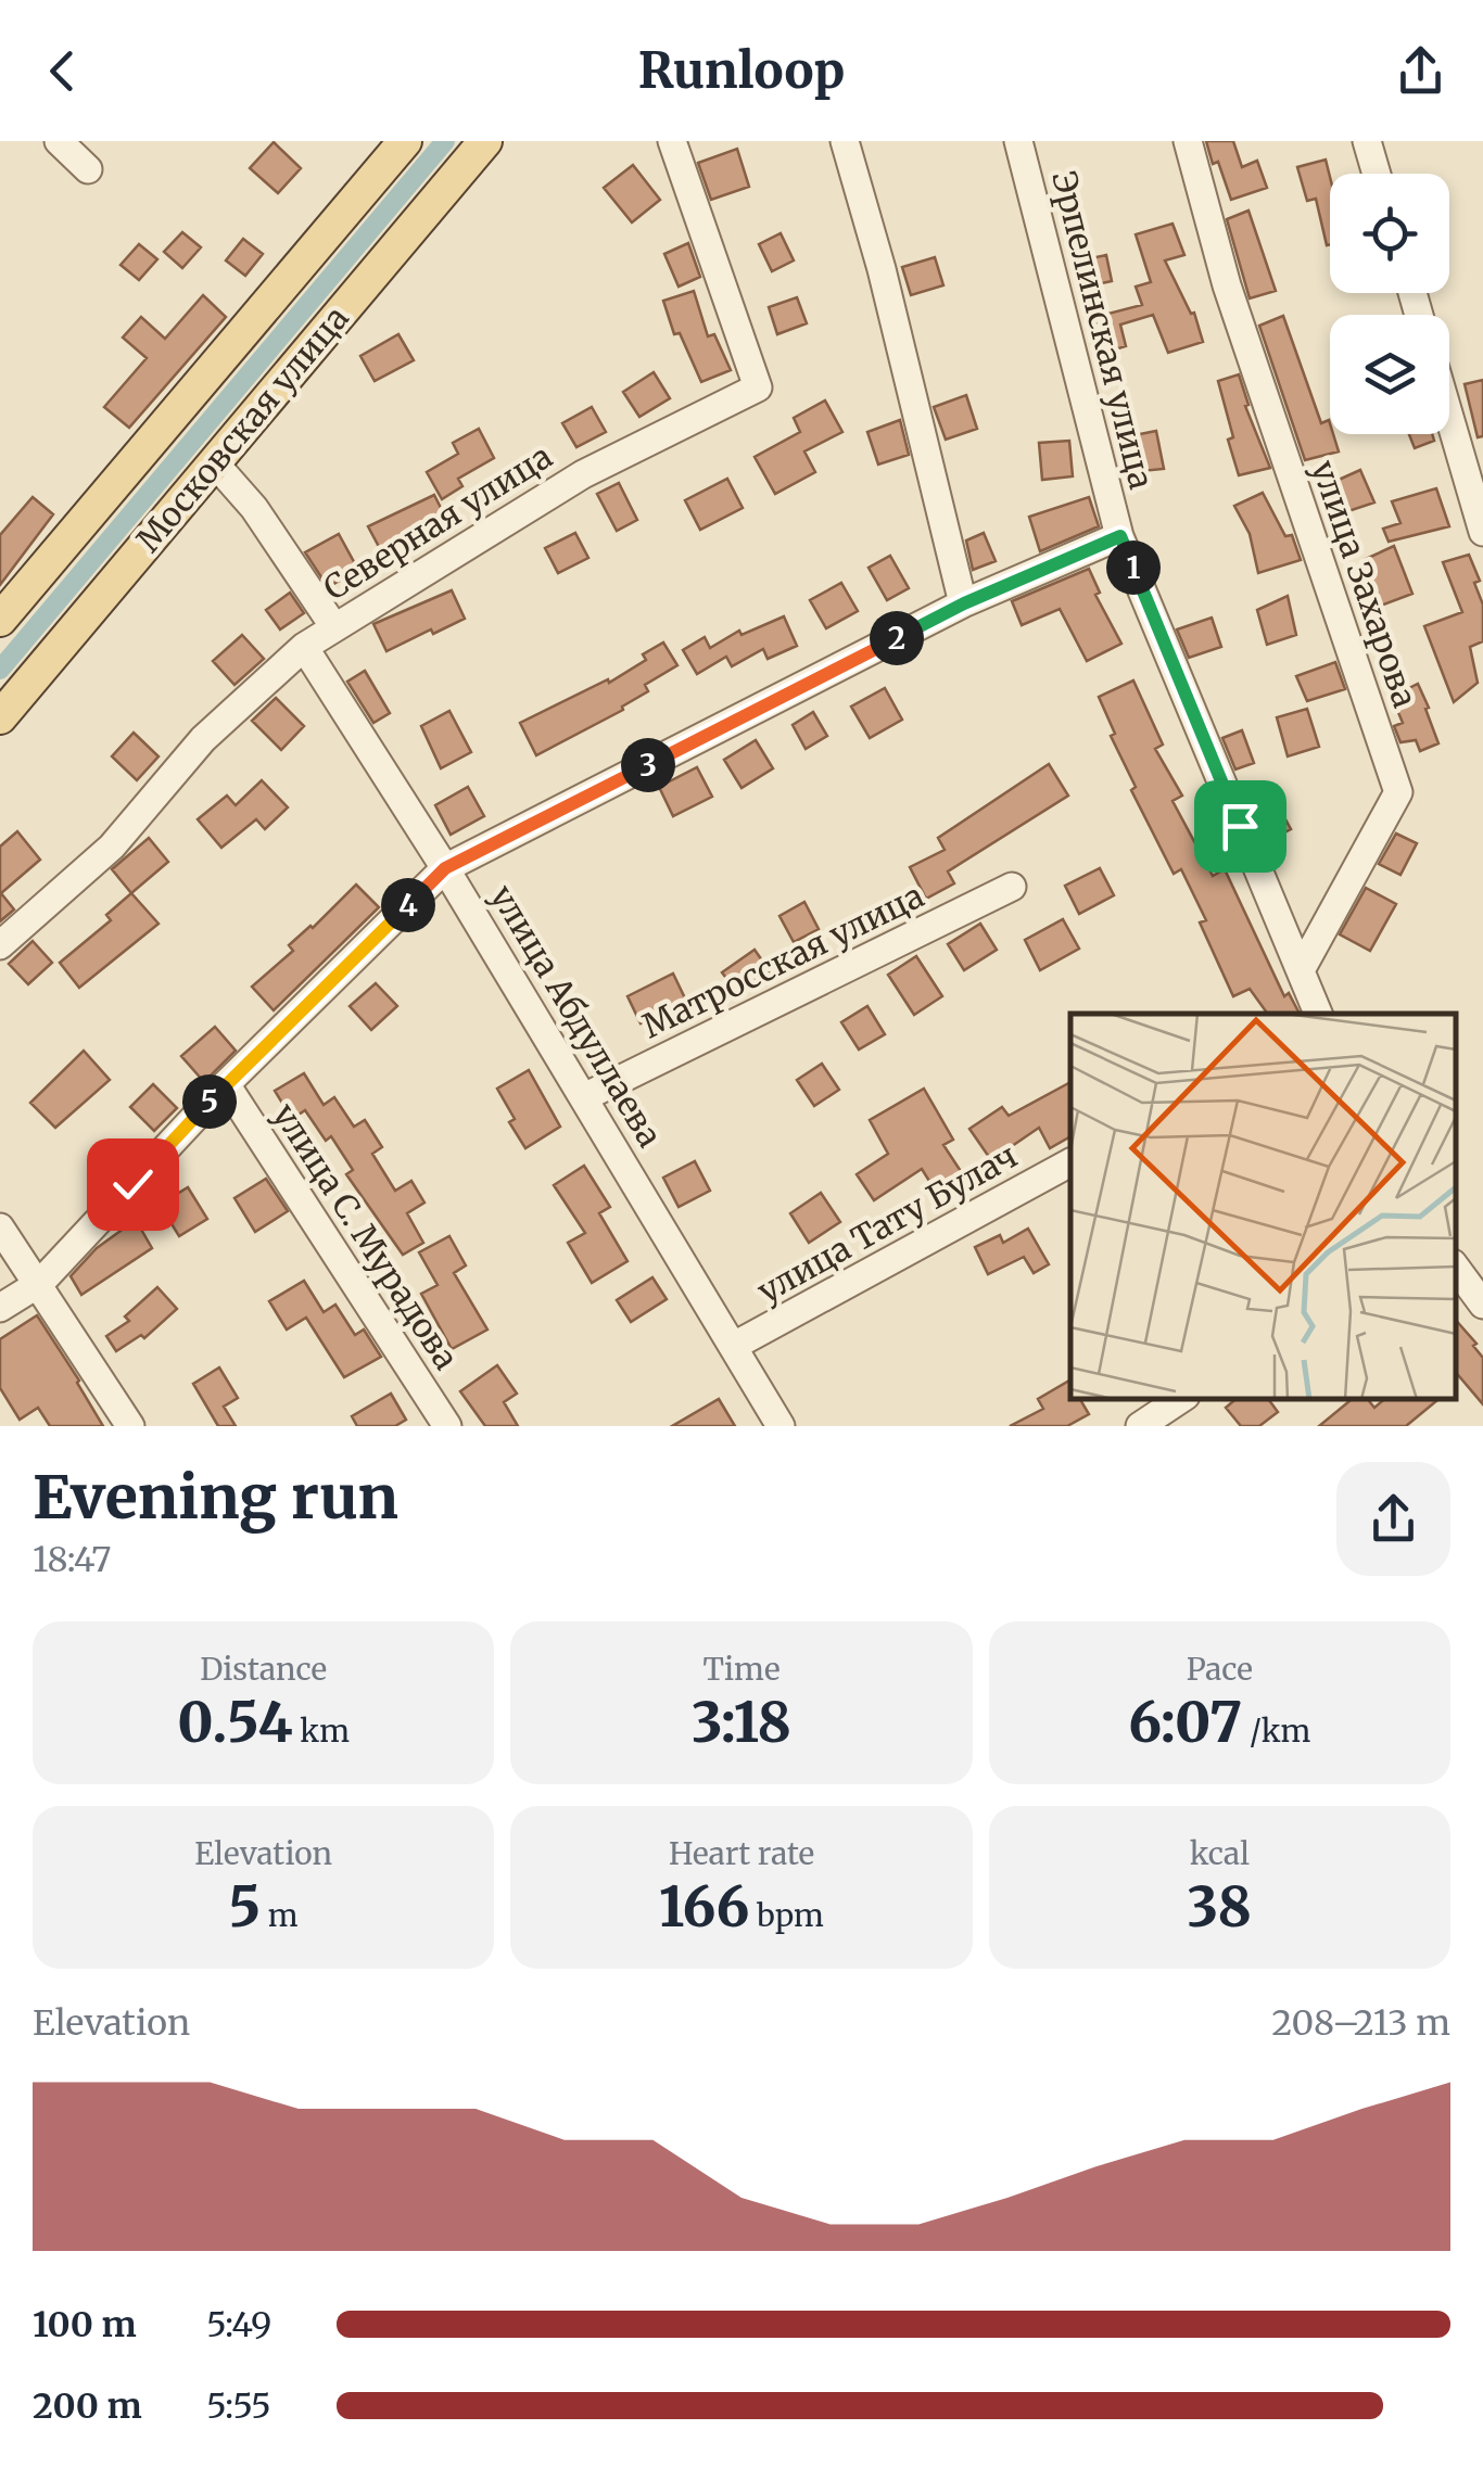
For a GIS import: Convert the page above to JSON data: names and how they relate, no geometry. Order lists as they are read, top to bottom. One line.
{"streets":{"main road":["Московская улица"],"street":["Эрпелинская улица","Северная улица","улица Захарова","Матросская улица","улица Абдуллаева","улица Тату Булач","улица С. Мурадова"]},"crossings":[["Эрпелинская улица","улица Захарова"],["Северная улица","улица Абдуллаева"],["Матросская улица","улица Абдуллаева"],["улица Абдуллаева","улица Тату Булач"]],"page":{"header":"Runloop","pins":["1","2","3","4","5"],"heading":["Evening run","18:47"],"stats":[["Distance","0.54 km"],["Time","3:18"],["Pace","6:07 /km"],["Elevation","5 m"],["Heart rate","166 bpm"],["kcal","38"]],"chart":["Elevation","208–213 m"],"list":[{"name":"100 m","note":"5:49"},{"name":"200 m","note":"5:55"}]}}
